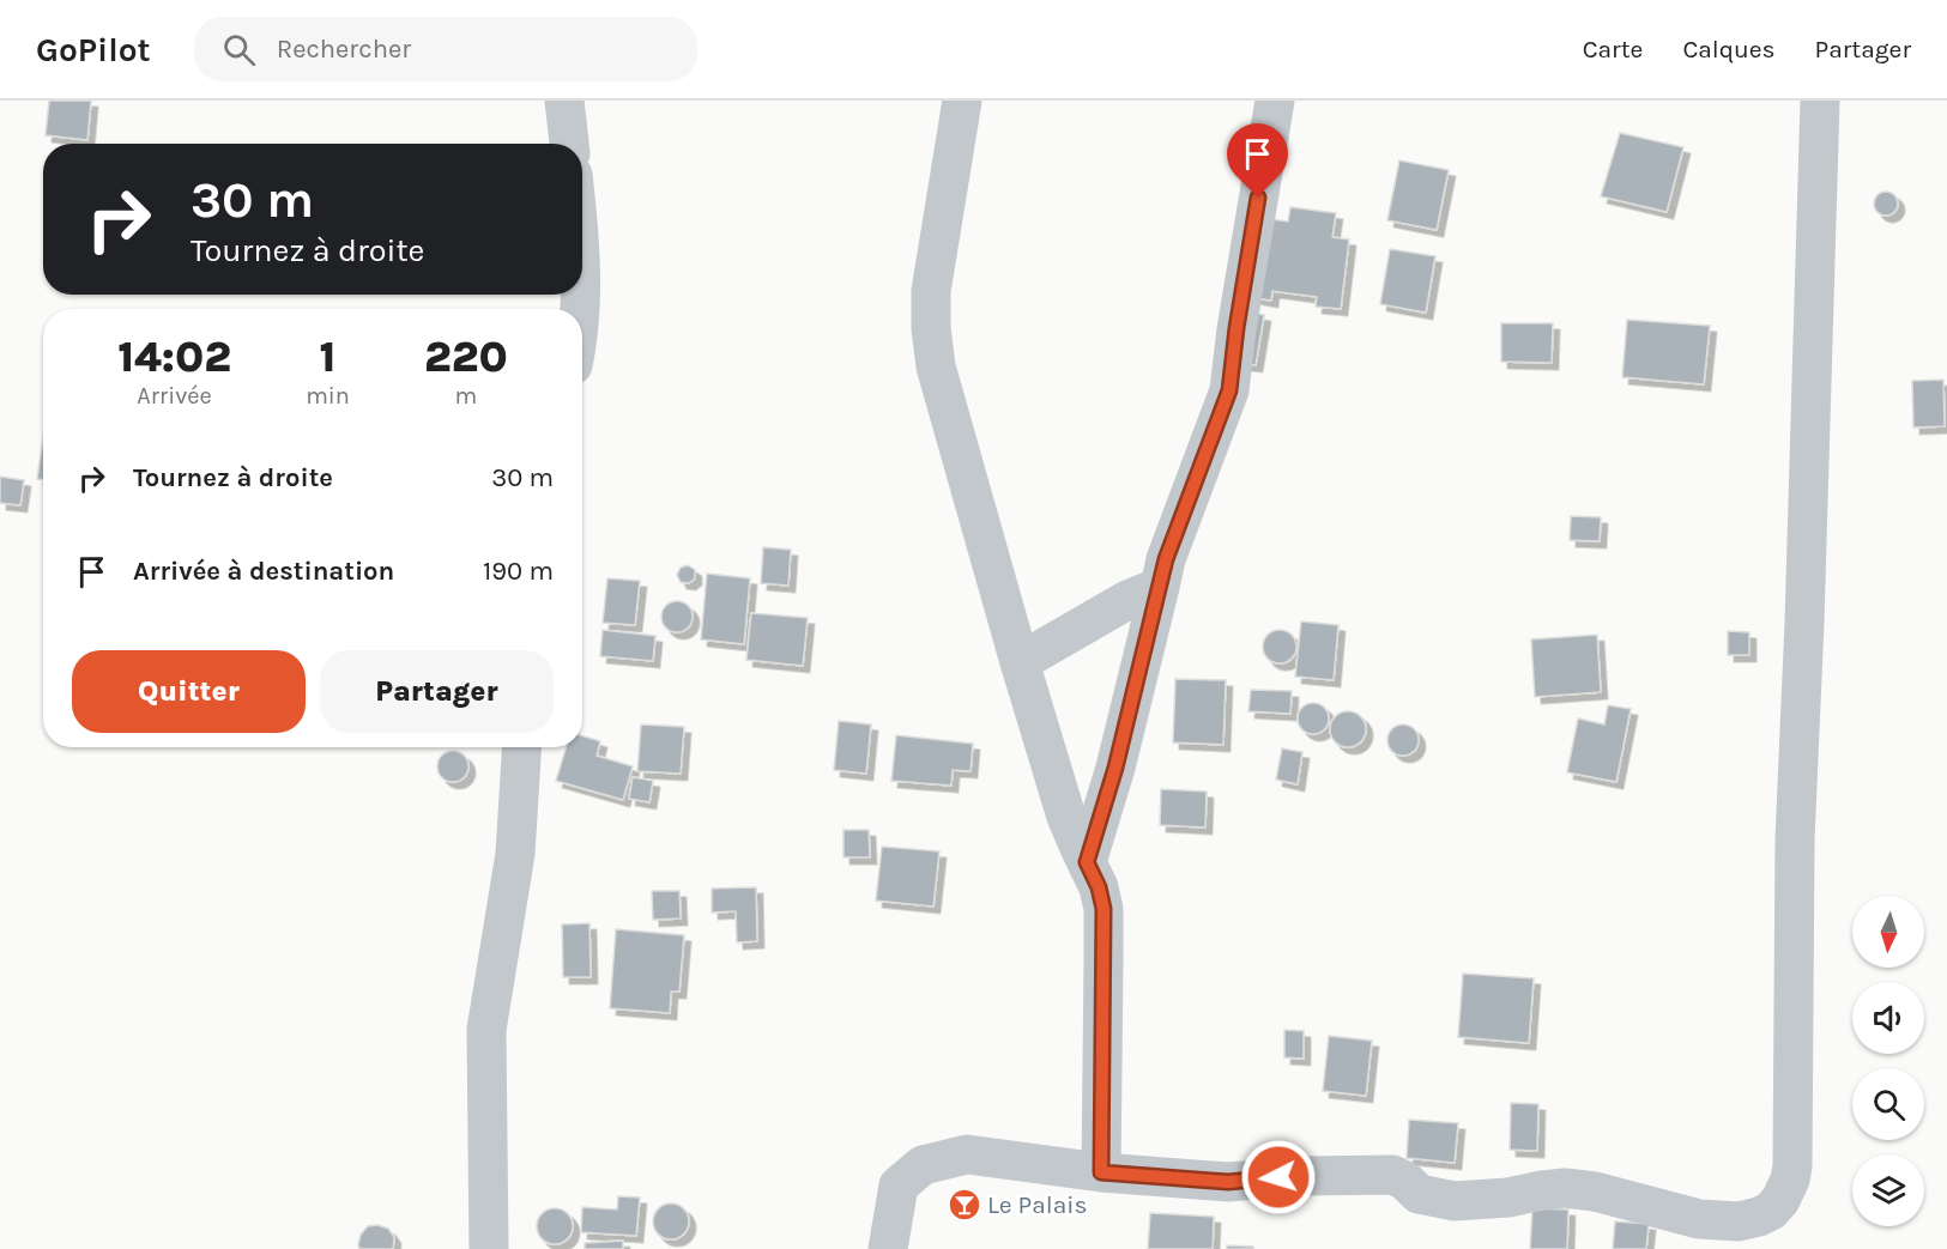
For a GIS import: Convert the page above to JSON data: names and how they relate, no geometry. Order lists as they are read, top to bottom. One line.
{"places":{"bar":["Le Palais"]},"north":"bottom","page":{"header":"GoPilot","search":"Rechercher","nav":["Carte","Calques","Partager"],"turn":["30 m","Tournez à droite"],"eta":["14:02","Arrivée","1","min","220","m"],"list":[{"name":"Tournez à droite","value":"30 m"},{"name":"Arrivée à destination","value":"190 m"}],"buttons":["Quitter","Partager"]}}
